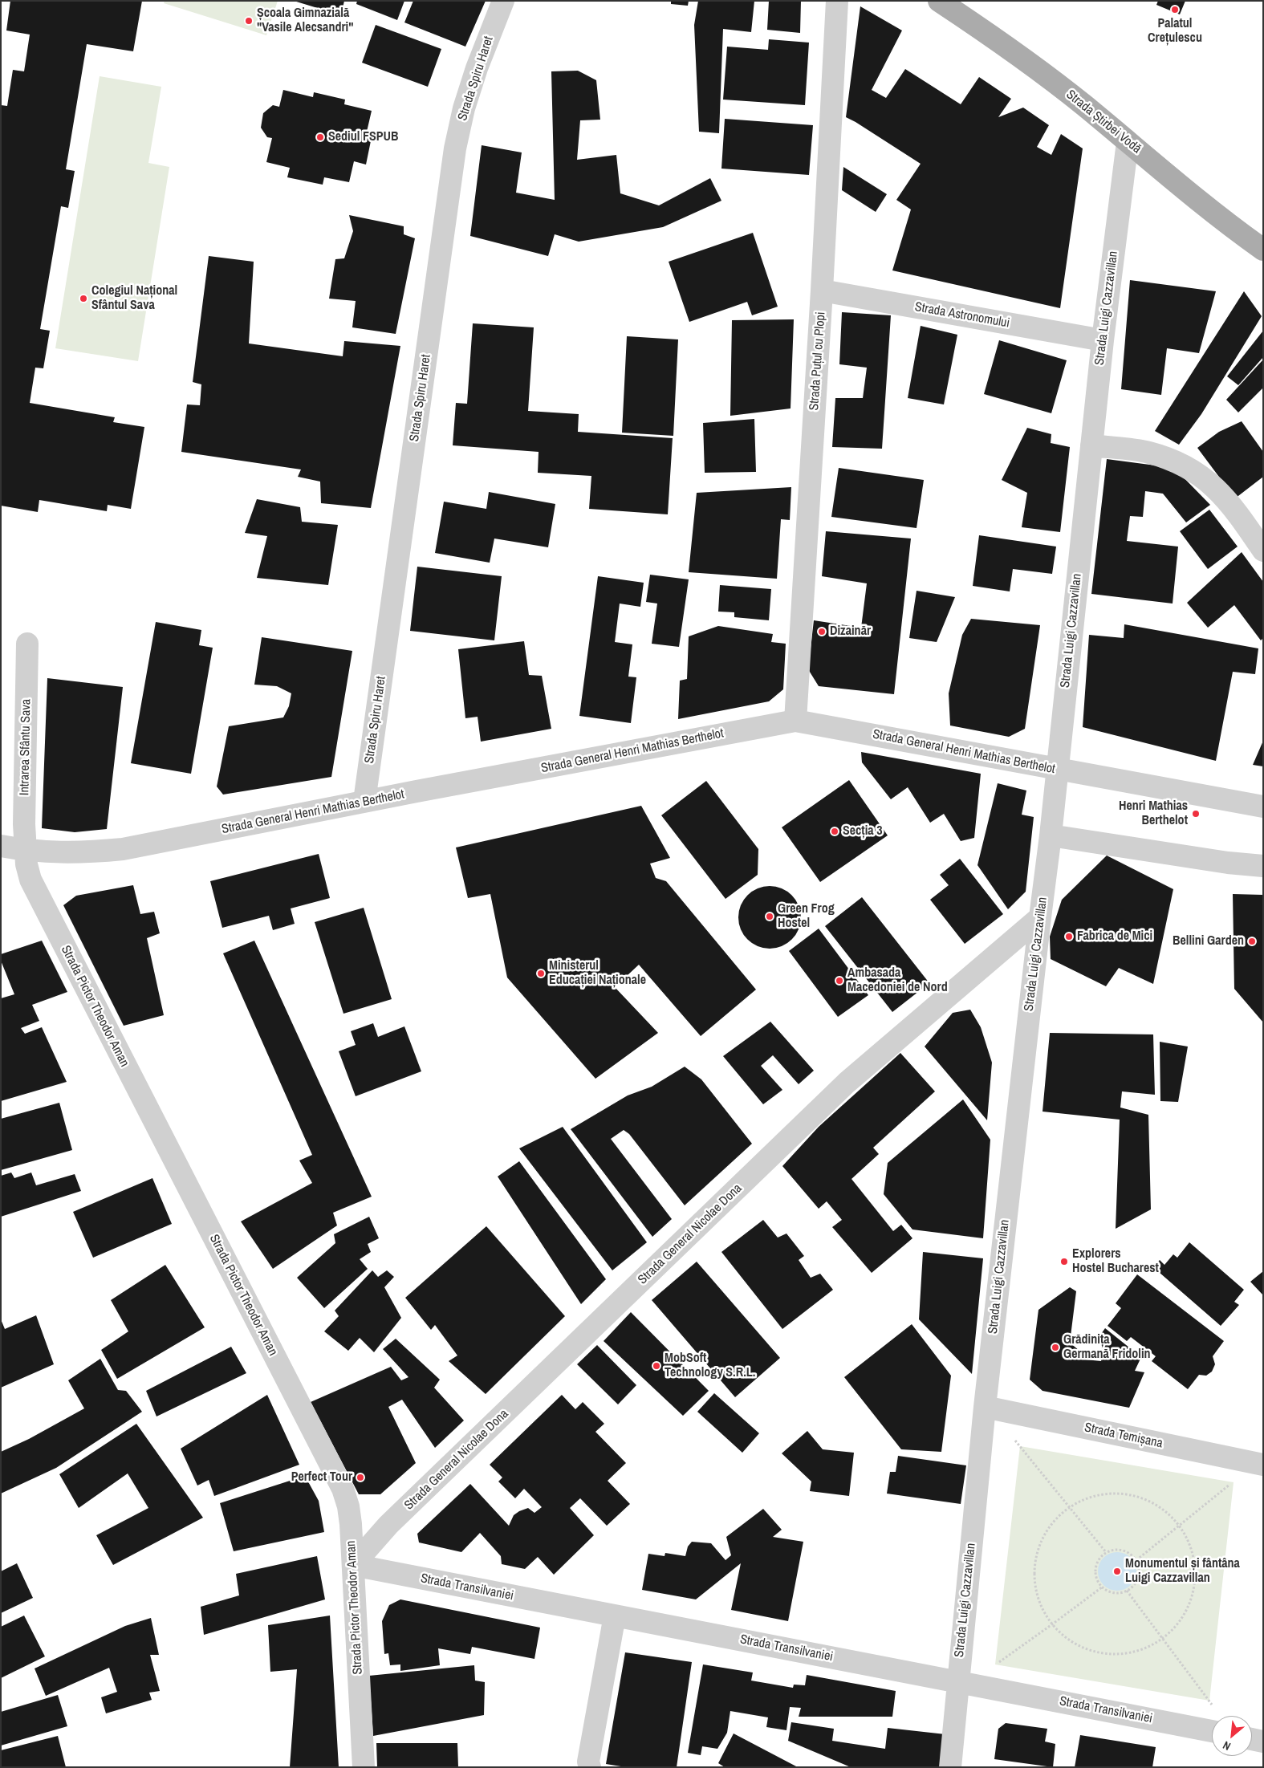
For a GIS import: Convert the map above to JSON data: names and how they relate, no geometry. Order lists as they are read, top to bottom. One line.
{"streets":{"main road":["Strada Știrbei Vodă"],"street":["Strada Spiru Haret","Strada Luigi Cazzavillan","Strada Astronomului","Strada Puțul cu Plopi","Intrarea Sfântu Sava","Strada General Henri Mathias Berthelot","Strada Pictor Theodor Aman","Strada General Nicolae Dona","Strada Temișana","Strada Transilvaniei"]},"crossings":[["Strada Spiru Haret","Strada General Henri Mathias Berthelot"],["Strada Știrbei Vodă","Strada Luigi Cazzavillan"],["Strada Luigi Cazzavillan","Strada Astronomului"],["Strada Luigi Cazzavillan","Strada General Henri Mathias Berthelot"],["Strada Luigi Cazzavillan","Strada General Nicolae Dona"],["Strada Luigi Cazzavillan","Strada Temișana"],["Strada Luigi Cazzavillan","Strada Transilvaniei"],["Strada Astronomului","Strada Puțul cu Plopi"],["Strada Puțul cu Plopi","Strada General Henri Mathias Berthelot"],["Intrarea Sfântu Sava","Strada General Henri Mathias Berthelot"],["Intrarea Sfântu Sava","Strada Pictor Theodor Aman"],["Strada General Henri Mathias Berthelot","Strada Pictor Theodor Aman"],["Strada Pictor Theodor Aman","Strada General Nicolae Dona"],["Strada Pictor Theodor Aman","Strada Transilvaniei"],["Strada General Nicolae Dona","Strada Transilvaniei"]],"places":["Palatul Crețulescu","Școala Gimnazială \"Vasile Alecsandri\"","Sediul FSPUB","Colegiul Național Sfântul Sava","Dizainăr","Henri Mathias Berthelot","Secția 3","Green Frog Hostel","Fabrica de Mici","Bellini Garden","Ministerul Educației Naționale","Ambasada Macedoniei de Nord","Explorers Hostel Bucharest","Grădinița Germană Fridolin","MobSoft Technology S.R.L.","Perfect Tour","Monumentul și fântâna Luigi Cazzavillan"],"north":"bottom left"}
